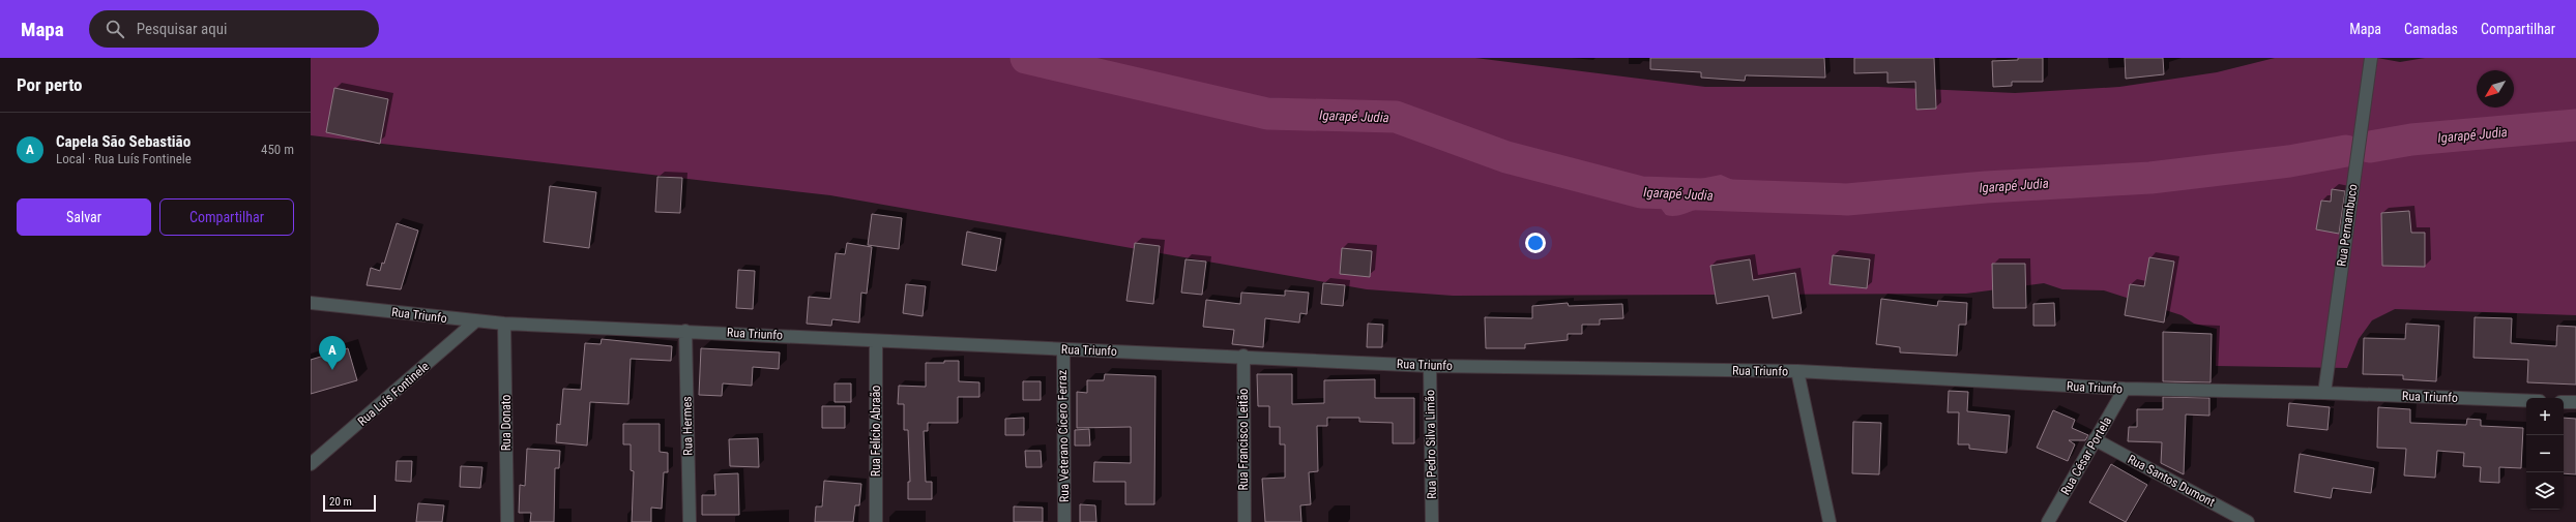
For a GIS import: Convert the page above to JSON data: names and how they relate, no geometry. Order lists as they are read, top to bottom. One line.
{"streets":{"street":["Rua Pernambuco","Rua Triunfo","Rua Luís Fontinele","Rua Donato","Rua Hermes","Rua Felício Abraão","Rua Veterano Cícero Ferraz","Rua Francisco Leitão","Rua Pedro Silva Limão","Rua César Portela","Rua Santos Dumont"]},"crossings":[["Rua Pernambuco","Rua Triunfo"],["Rua Triunfo","Rua Luís Fontinele"],["Rua Triunfo","Rua Donato"],["Rua Triunfo","Rua Hermes"],["Rua Triunfo","Rua Felício Abraão"],["Rua Triunfo","Rua Veterano Cícero Ferraz"],["Rua Triunfo","Rua Francisco Leitão"],["Rua Triunfo","Rua Pedro Silva Limão"],["Rua Triunfo","Rua César Portela"],["Rua César Portela","Rua Santos Dumont"]],"water":["Igarapé Judia"],"scale_bar":"20 m","north":"bottom left","page":{"header":"Mapa","search":"Pesquisar aqui","nav":["Mapa","Camadas","Compartilhar"],"heading":"Por perto","list":[{"mark":"A","name":"Capela São Sebastião","note":"Local · Rua Luís Fontinele","value":"450 m"}],"buttons":["Salvar","Compartilhar"],"pins":"A","map_buttons":["+","−"],"scale":"20 m"}}
